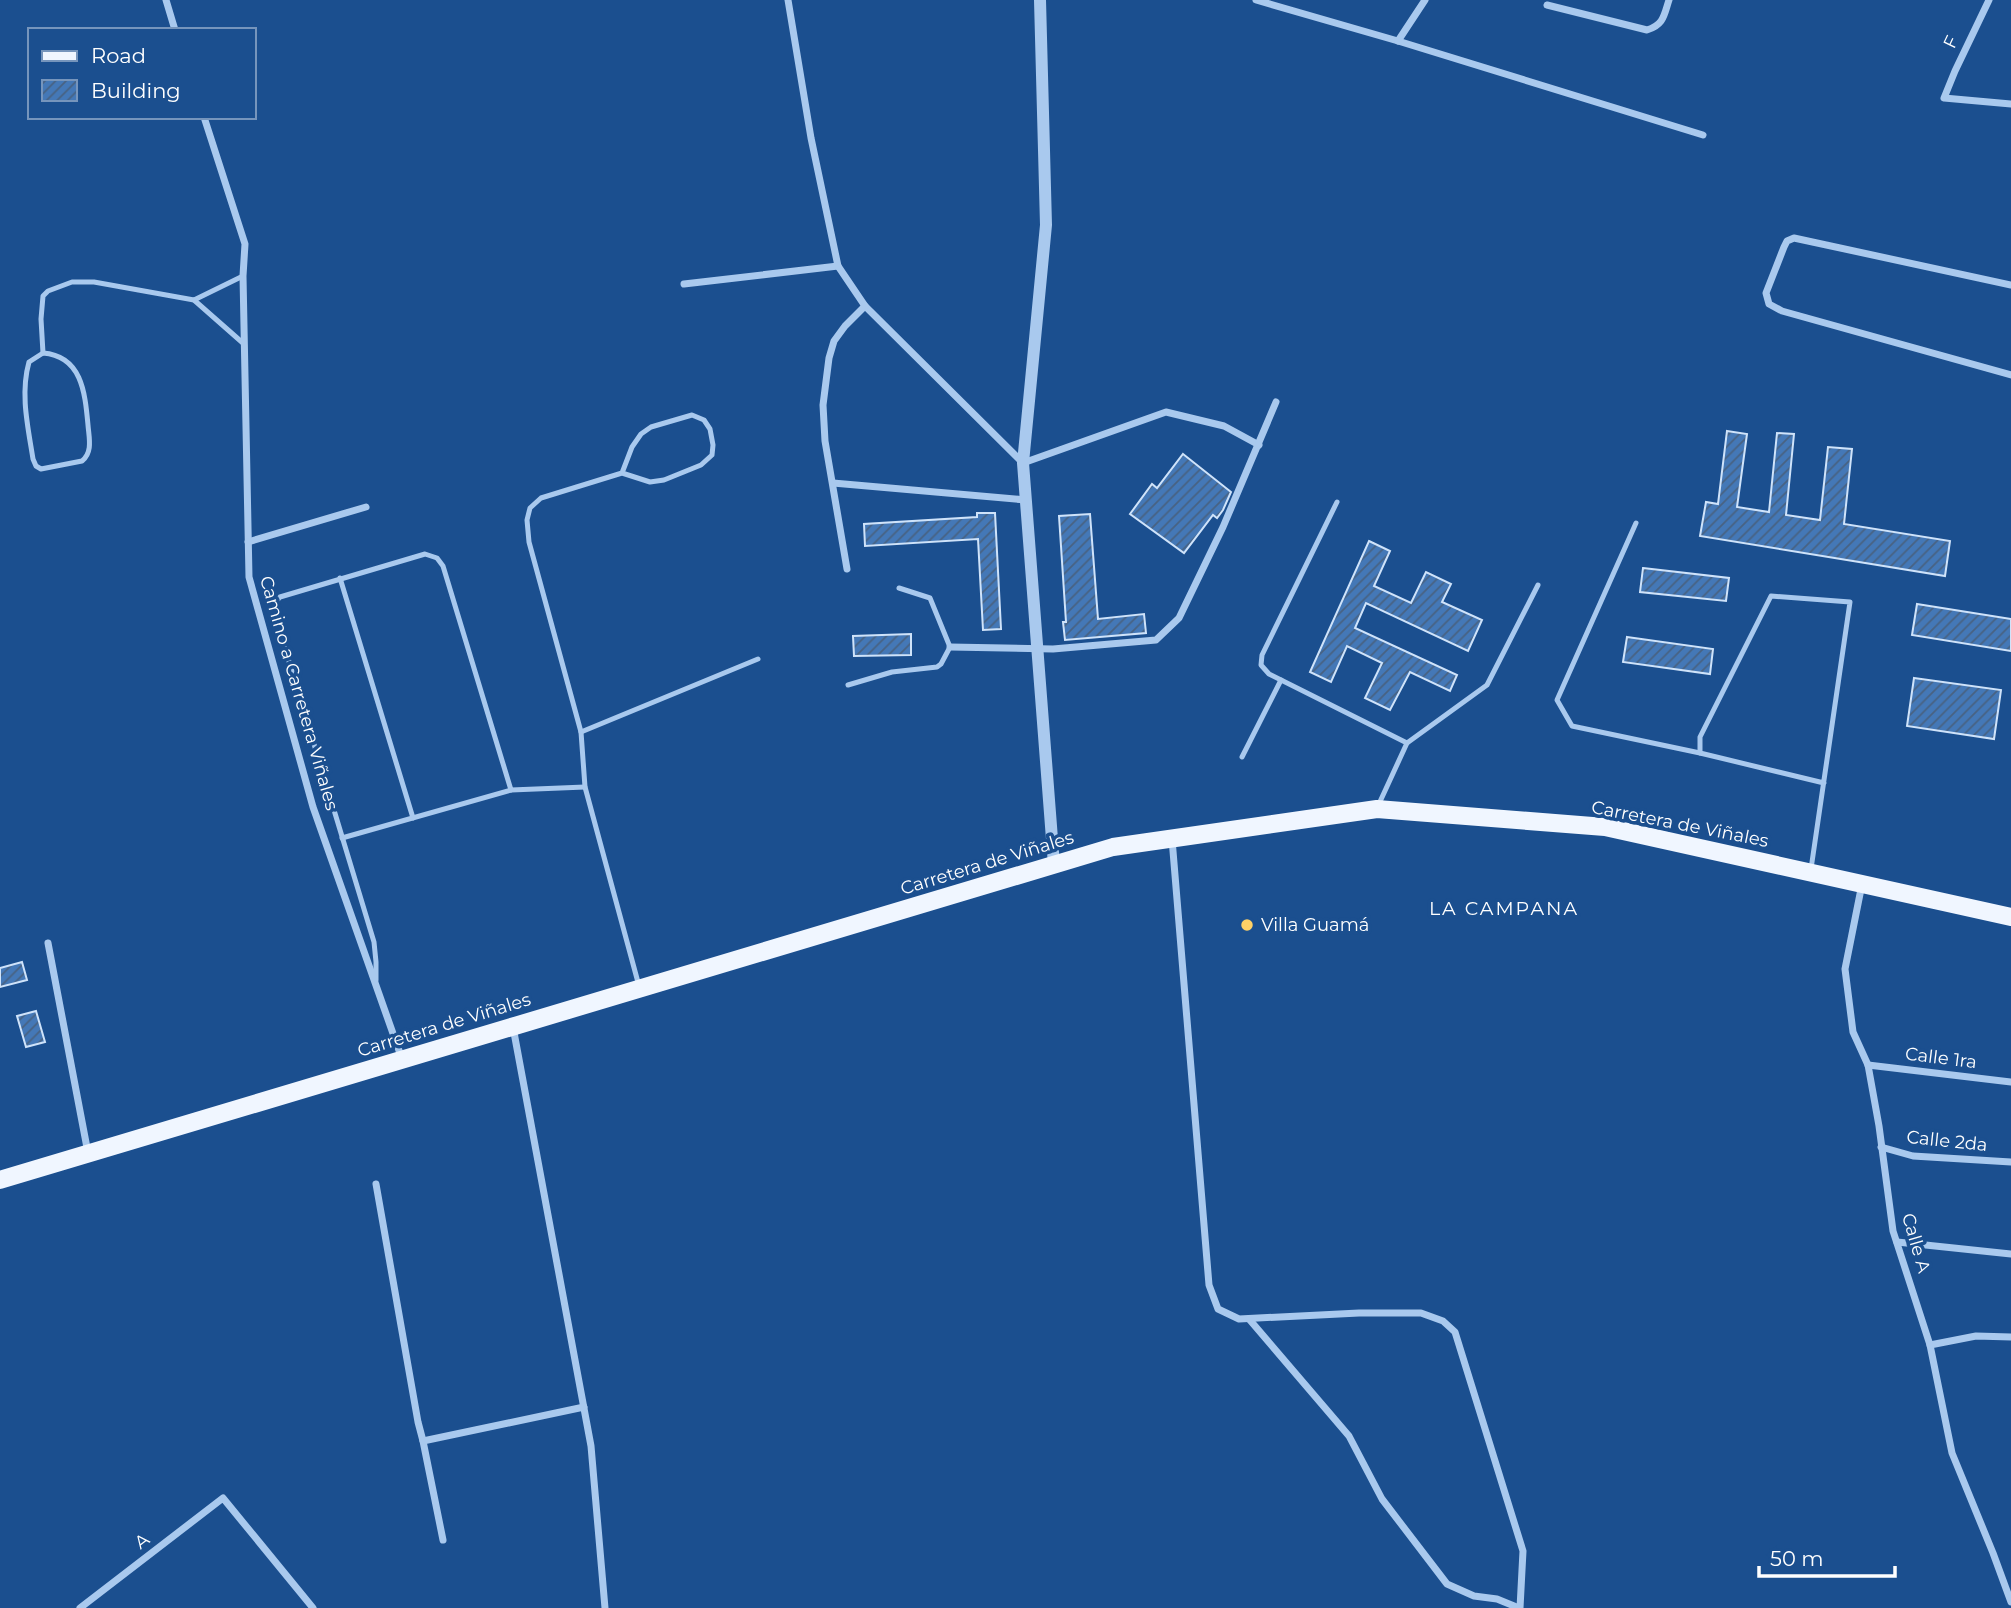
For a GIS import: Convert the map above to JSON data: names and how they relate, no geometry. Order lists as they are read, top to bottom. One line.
{"streets":{"main road":["Carretera de Viñales"],"street":["F","Camino a Carretera Viñales","Calle 1ra","Calle 2da","Calle A","A"]},"crossings":[["Camino a Carretera Viñales","Carretera de Viñales"],["Carretera de Viñales","Calle A"],["Calle 1ra","Calle A"],["Calle 2da","Calle A"]],"districts":["LA CAMPANA"],"places":["Villa Guamá"],"legend":["Road","Building"],"scale_bar":"50 m"}
